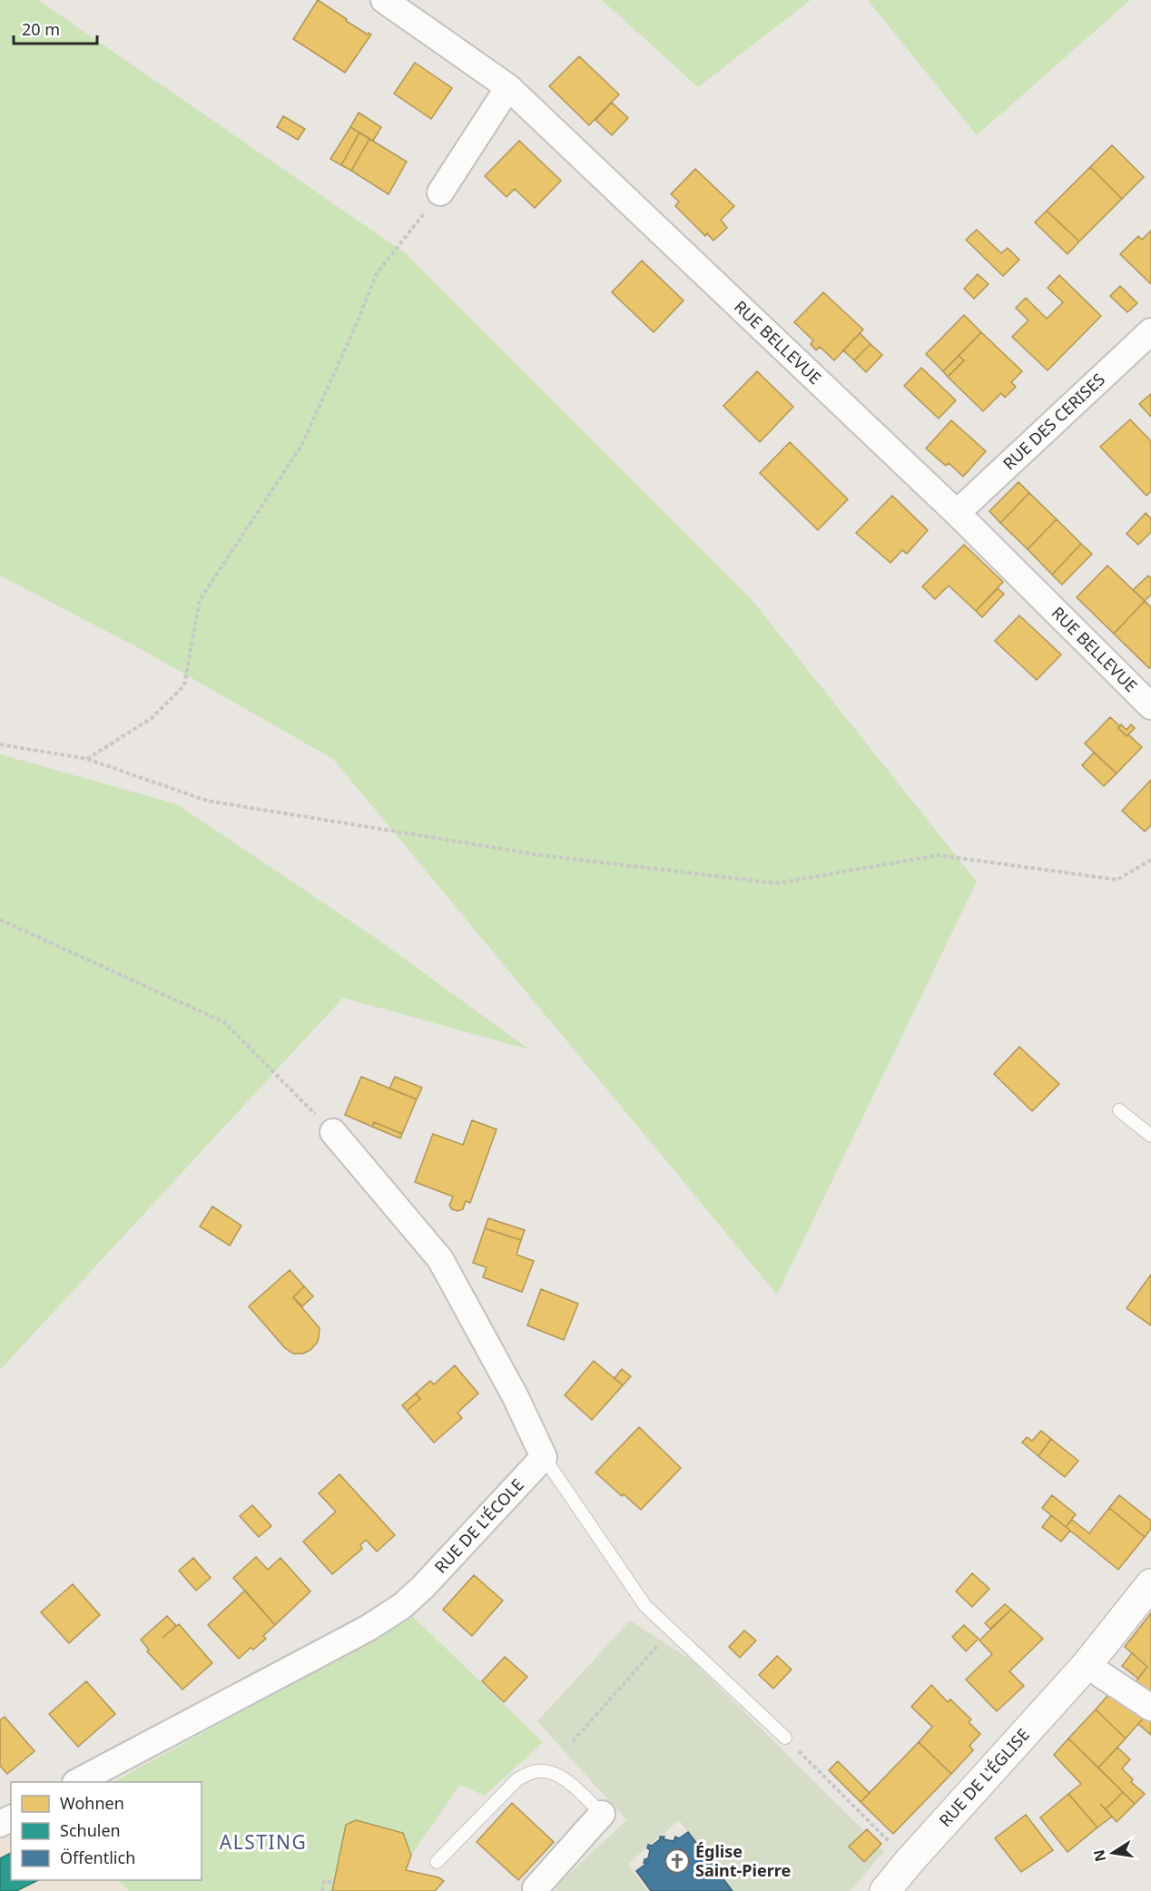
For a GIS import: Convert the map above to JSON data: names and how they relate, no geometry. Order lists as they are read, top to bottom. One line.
{"streets":{"main road":["RUE DE L'ÉGLISE"],"street":["RUE BELLEVUE","RUE DES CERISES","RUE DE L'ÉCOLE"]},"crossings":[["RUE BELLEVUE","RUE DES CERISES"]],"districts":["ALSTING"],"places":{"church":["Église Saint-Pierre"]},"legend":["Wohnen","Schulen","Öffentlich"],"scale_bar":"20 m","north":"left"}
